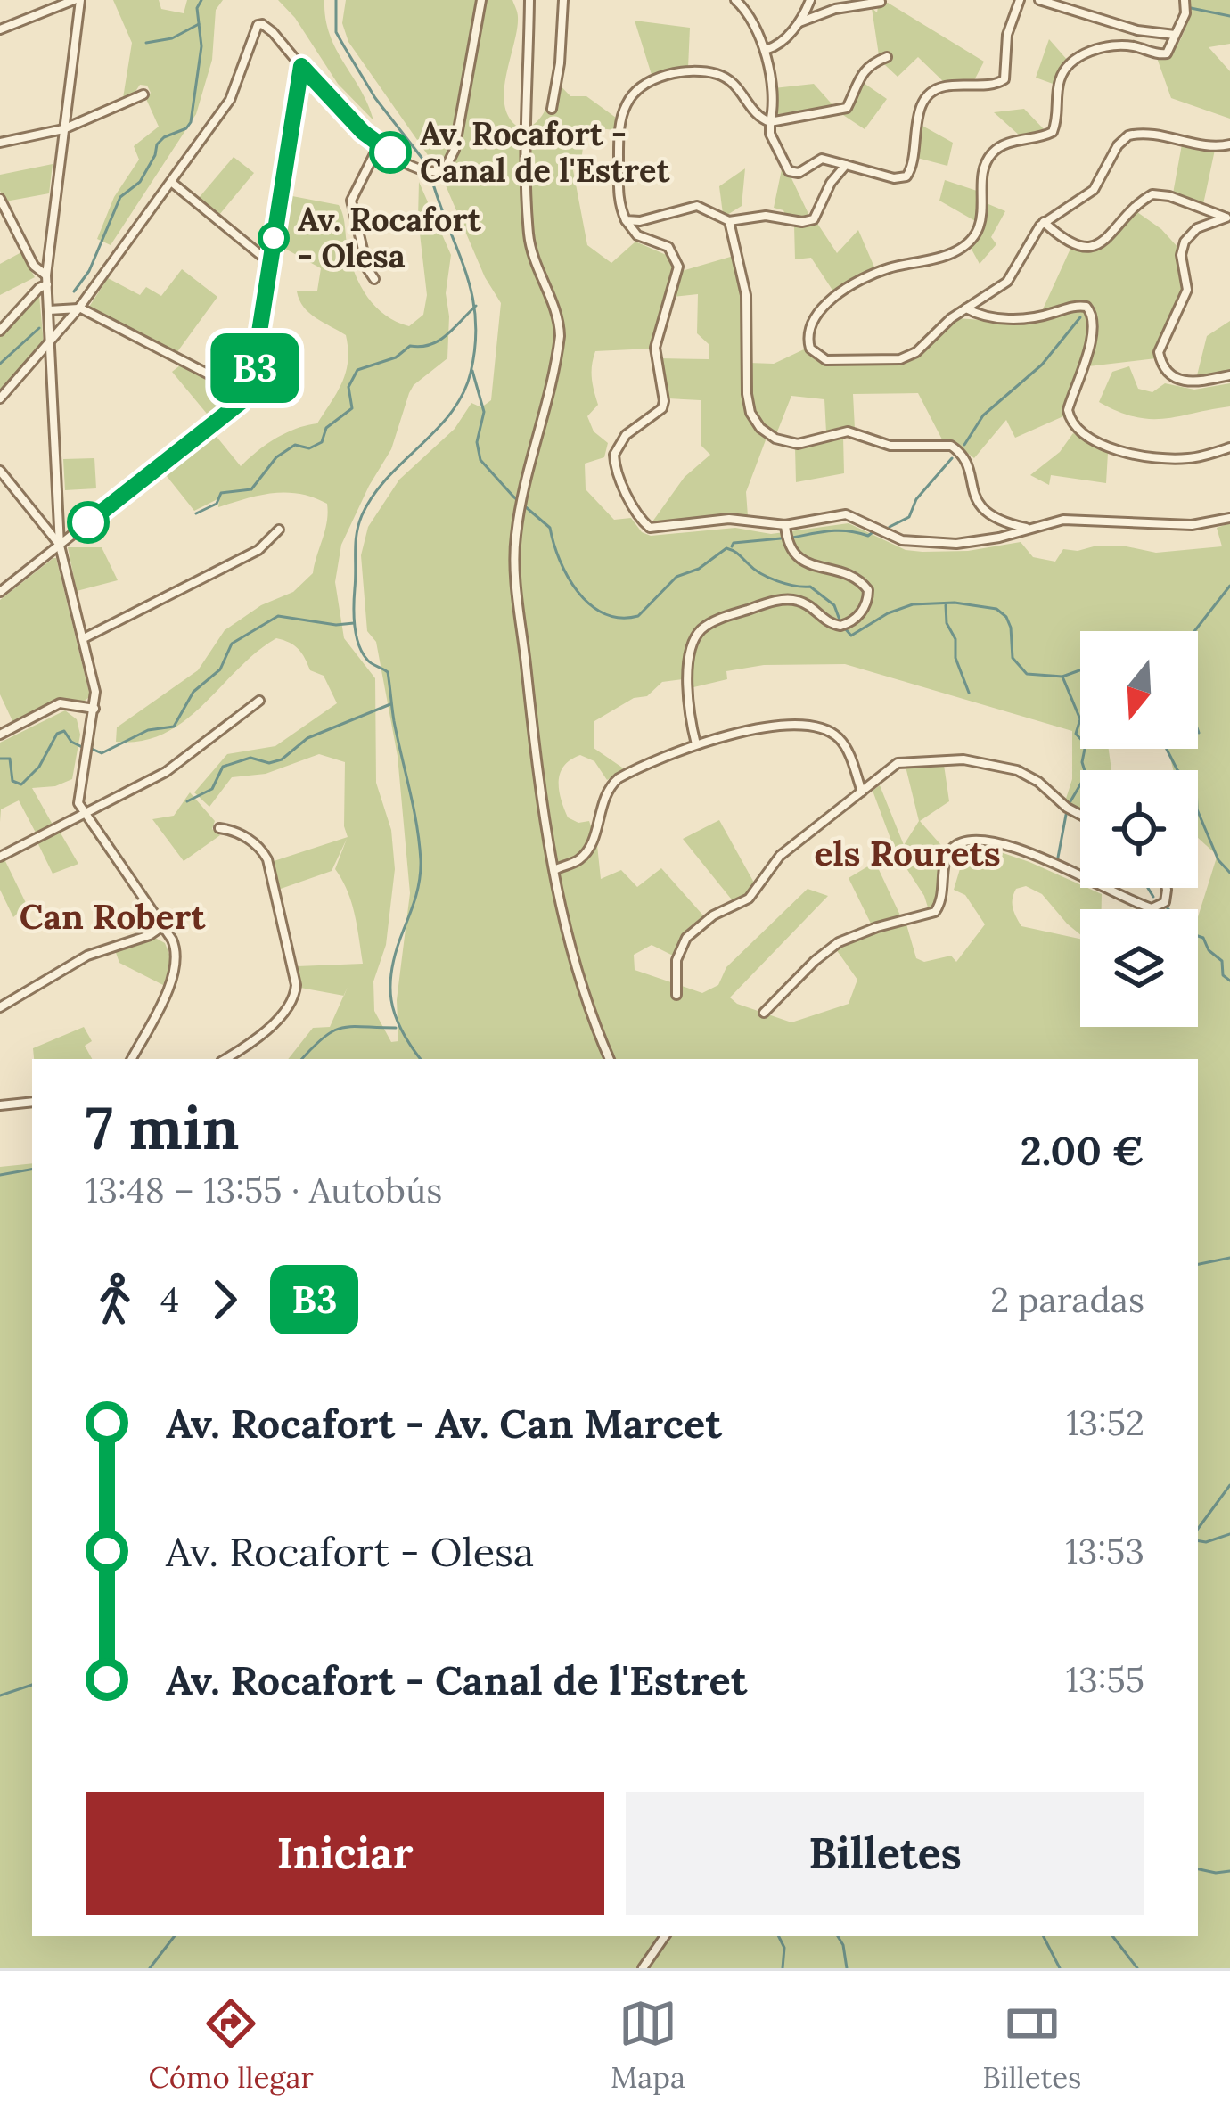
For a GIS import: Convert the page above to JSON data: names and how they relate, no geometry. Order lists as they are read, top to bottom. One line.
{"districts":["els Rourets","Can Robert"],"places":["Av. Rocafort - Canal de l'Estret","Av. Rocafort - Olesa"],"lines":["bus line B3"],"north":"bottom","page":{"on_map":"B3","heading":["7 min","13:48 – 13:55 · Autobús","2.00 €"],"legs":["4","B3","2 paradas"],"list":[{"name":"Av. Rocafort - Av. Can Marcet","value":"13:52"},{"name":"Av. Rocafort - Olesa","value":"13:53"},{"name":"Av. Rocafort - Canal de l'Estret","value":"13:55"}],"buttons":["Iniciar","Billetes"],"tabs":["Cómo llegar","Mapa","Billetes"]}}
